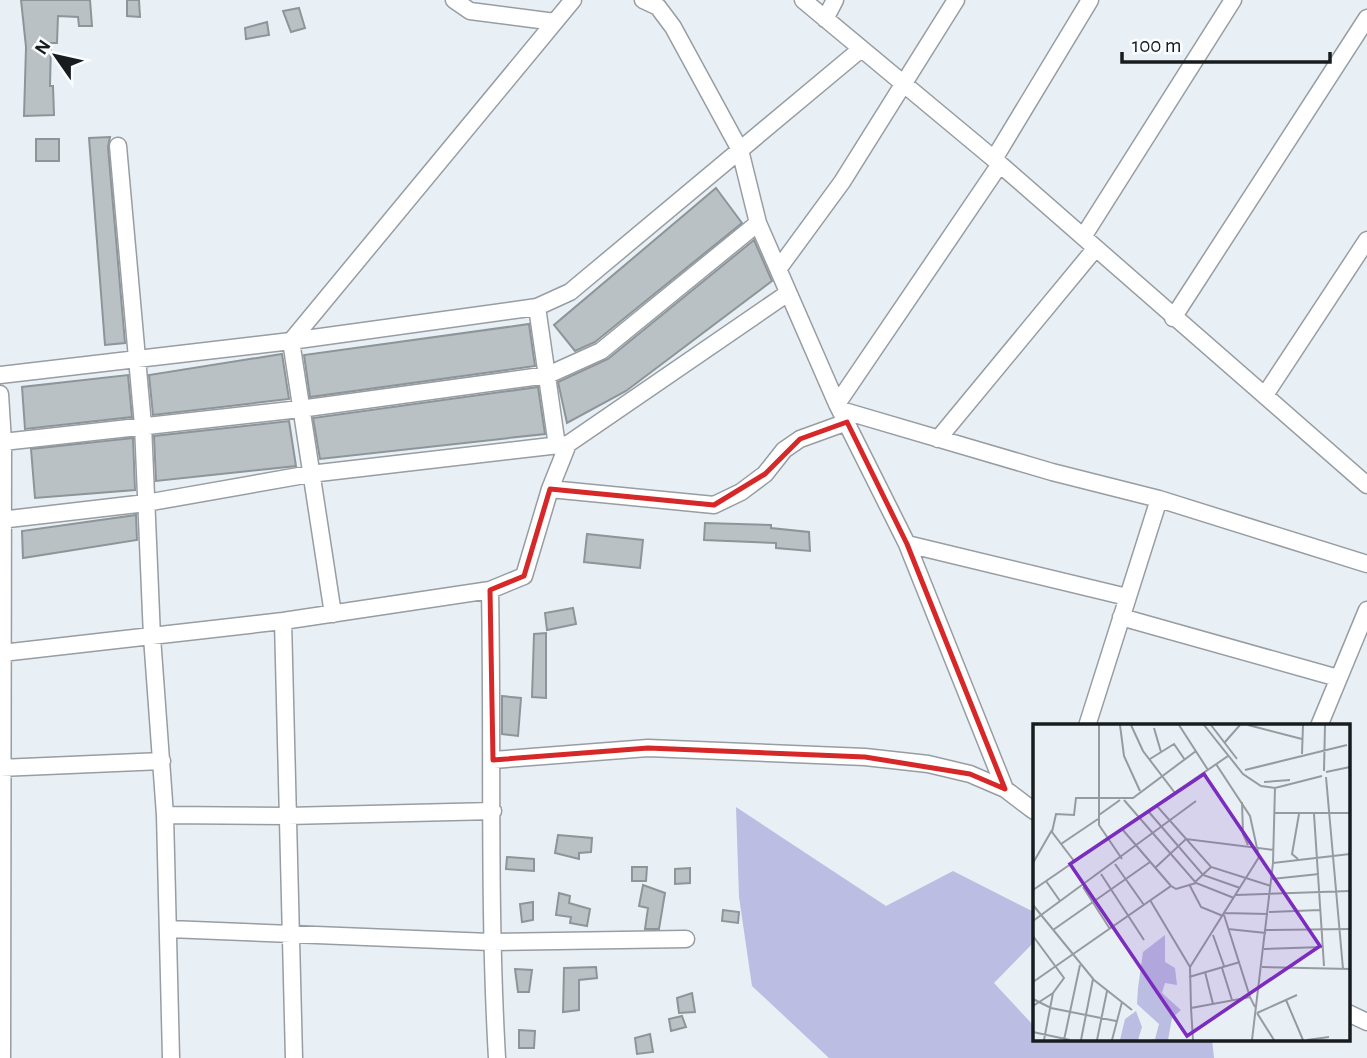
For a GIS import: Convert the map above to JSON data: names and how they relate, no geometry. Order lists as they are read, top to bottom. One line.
{"scale_bar":"100 m","north":"top left"}
